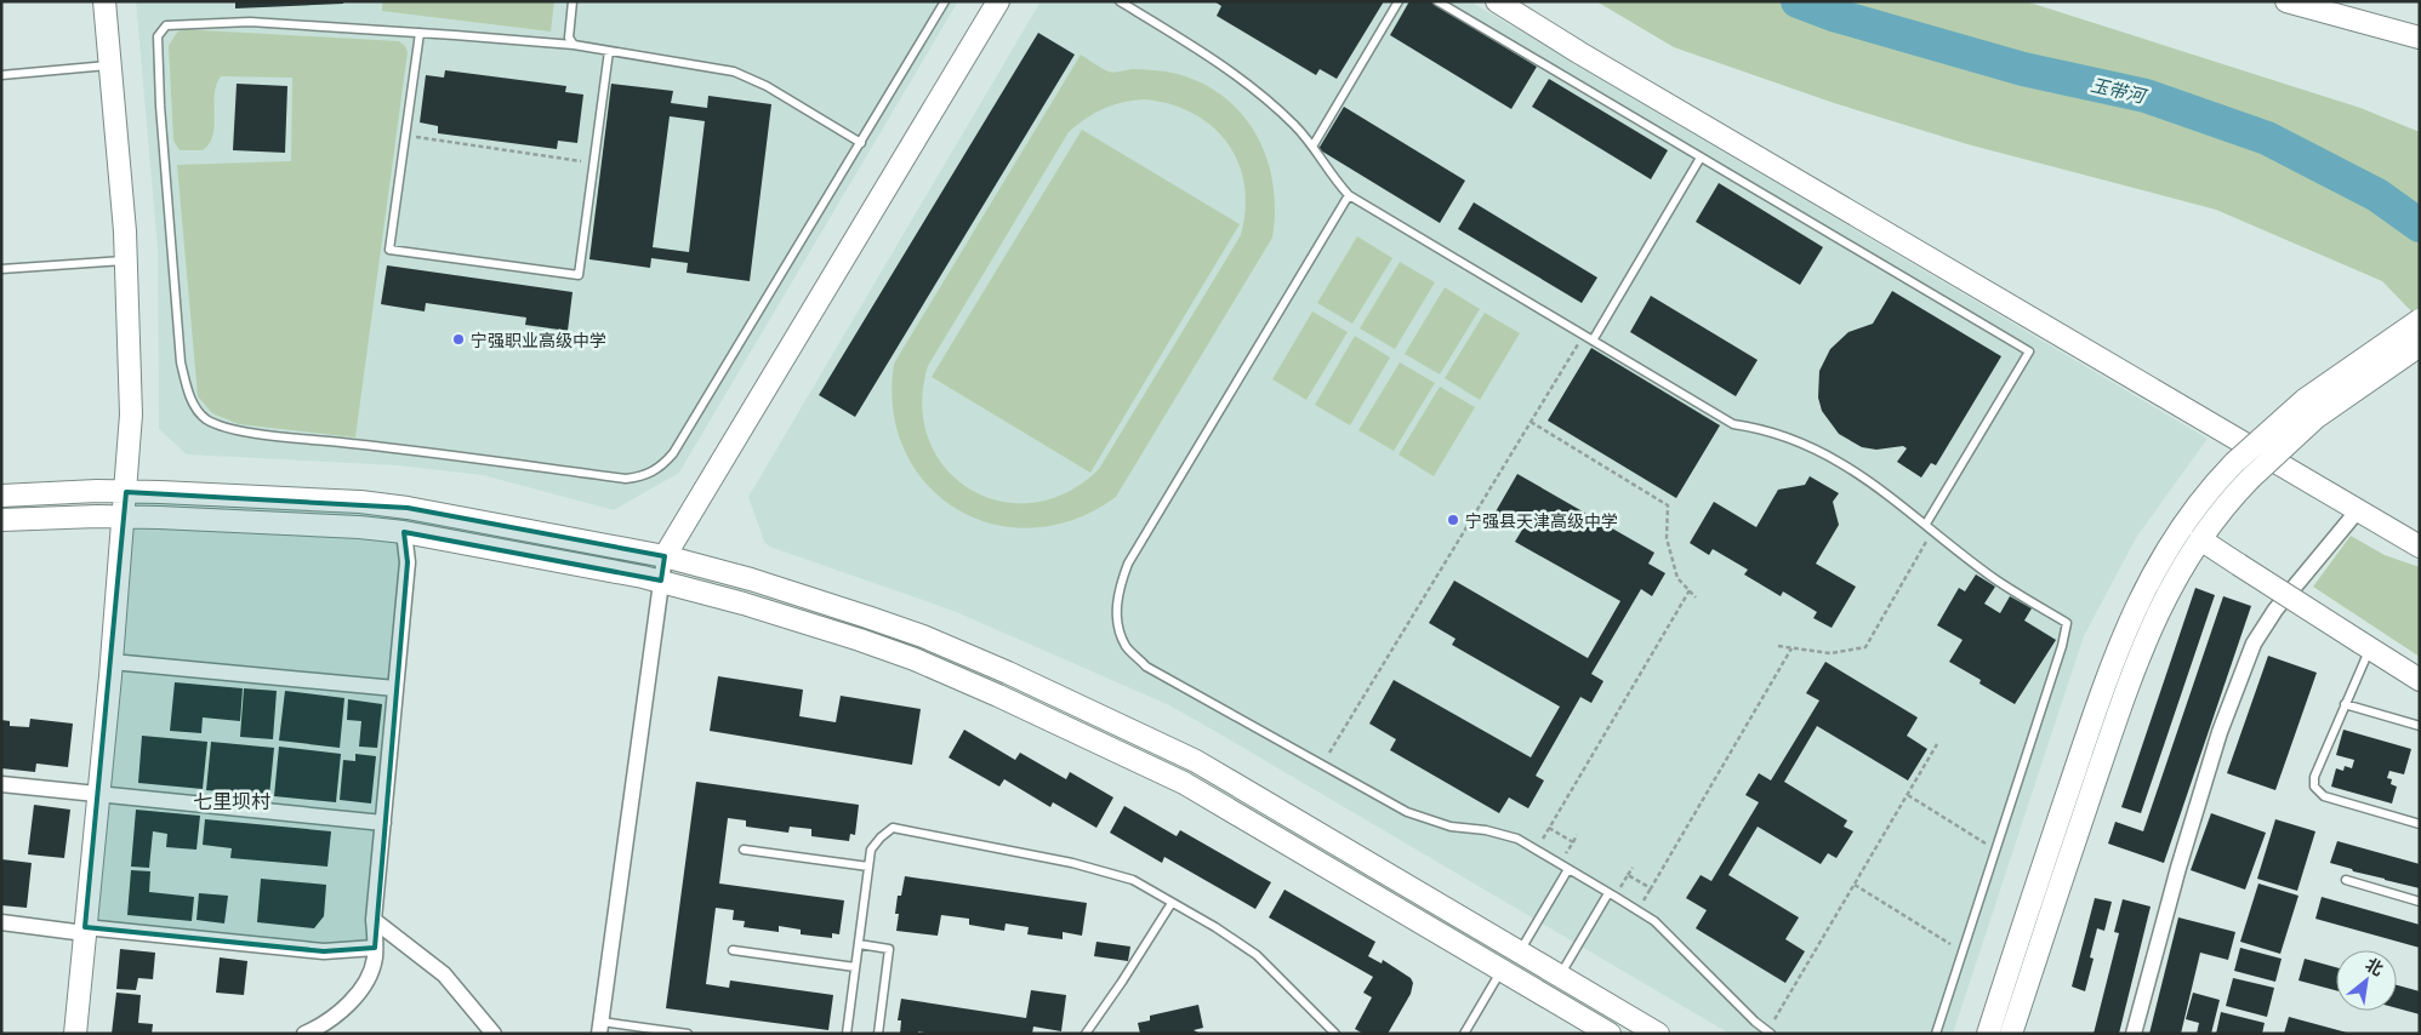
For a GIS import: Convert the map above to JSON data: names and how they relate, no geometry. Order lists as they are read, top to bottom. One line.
{"districts":["七里坝村"],"water":["玉带河"],"places":["宁强职业高级中学","宁强县天津高级中学"],"north":"top right"}
